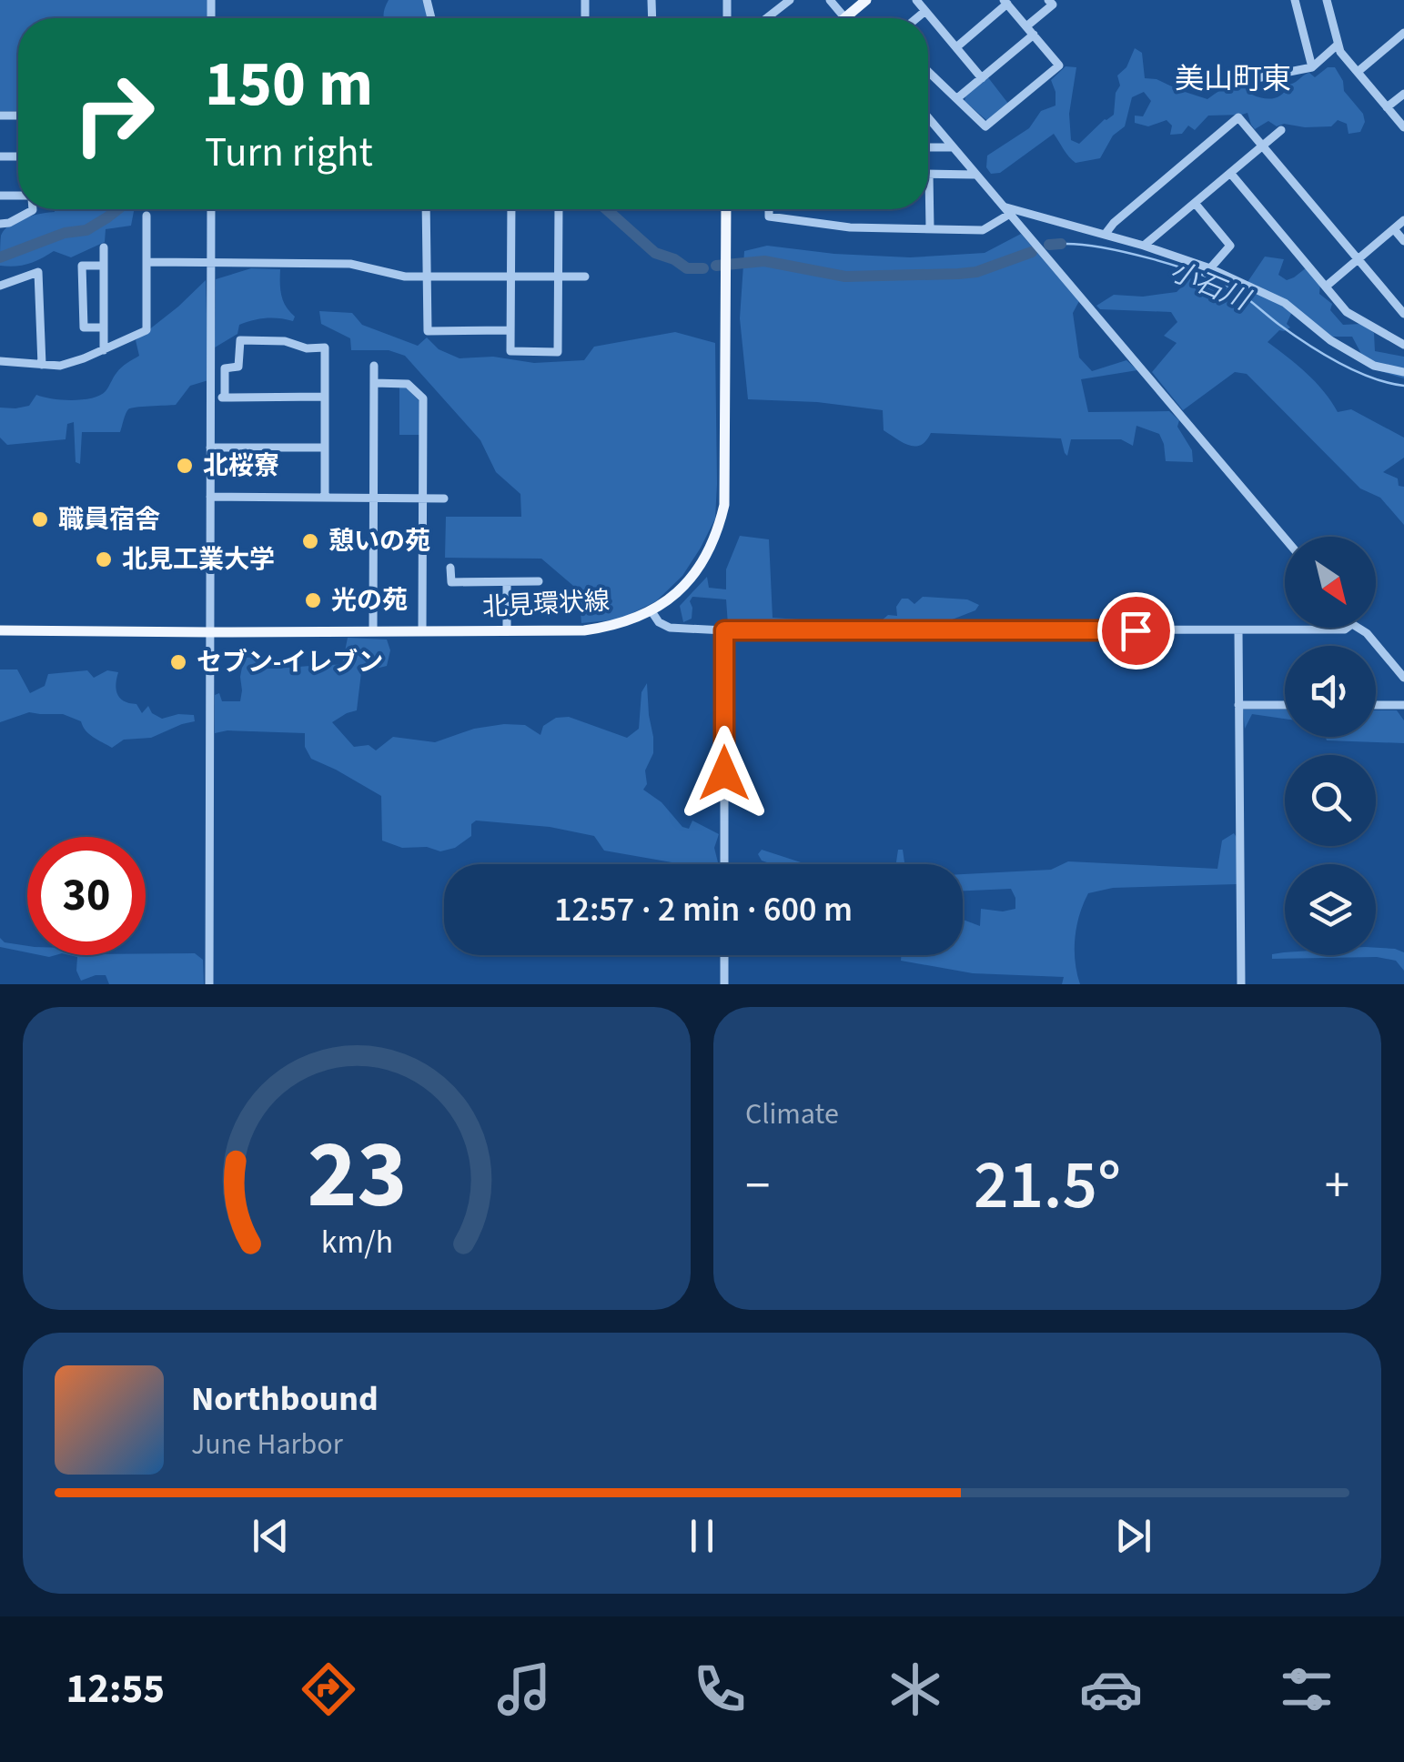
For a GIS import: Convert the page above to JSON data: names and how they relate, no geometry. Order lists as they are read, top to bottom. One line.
{"streets":{"main road":["北見環状線"]},"districts":["美山町東"],"water":["小石川"],"places":["北桜寮","職員宿舎","憩いの苑","北見工業大学","光の苑","セブン-イレブン"],"north":"bottom right","page":{"turn":["150 m","Turn right"],"limit":"30","trip":"12:57 · 2 min · 600 m","tile":"Climate","heat":["−","21.5°","+"],"song":["Northbound","June Harbor"],"tabs":"12:55","gauge":["23","km/h"]}}
